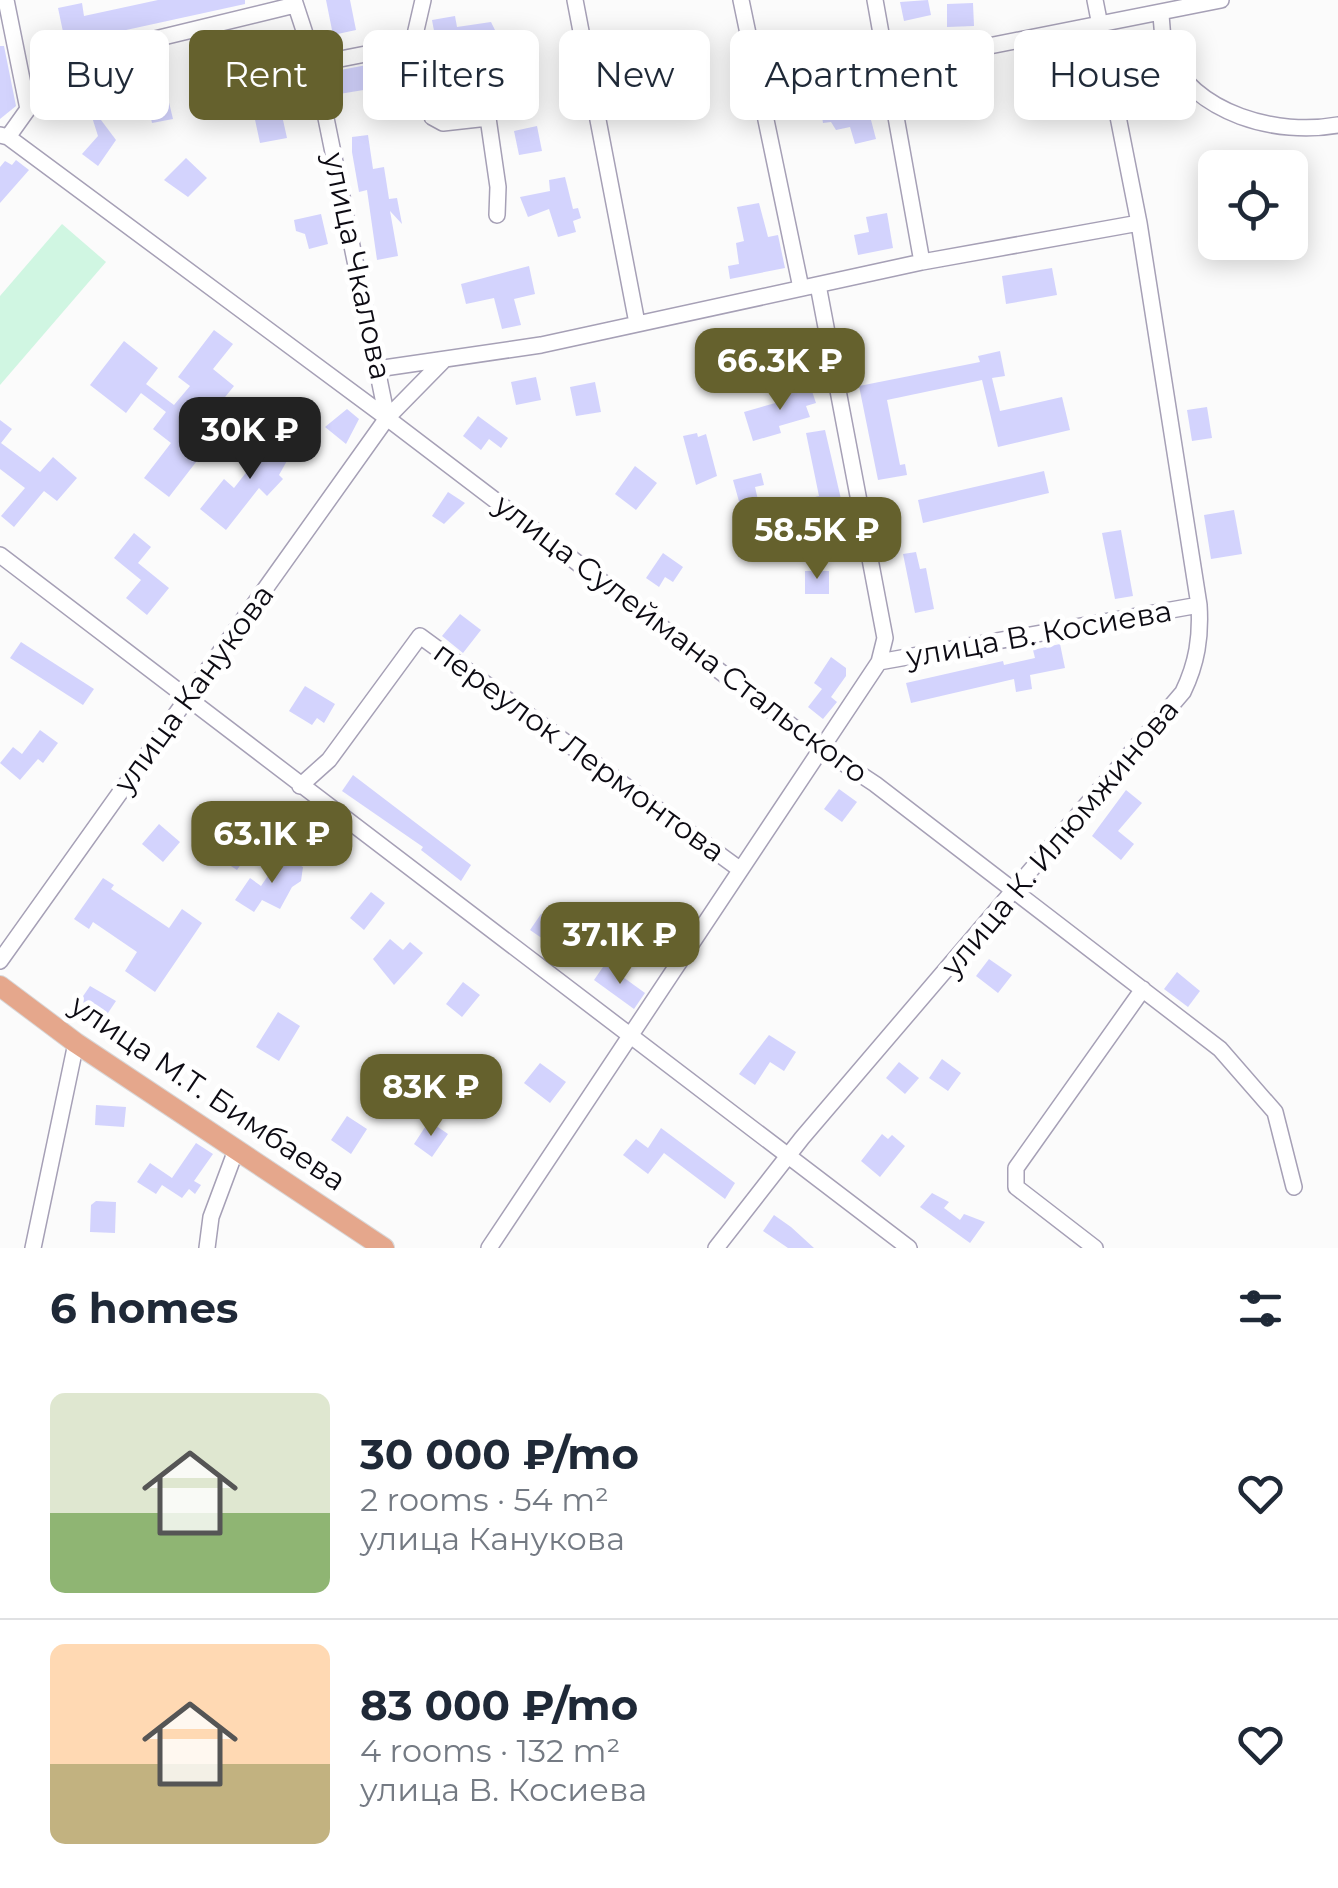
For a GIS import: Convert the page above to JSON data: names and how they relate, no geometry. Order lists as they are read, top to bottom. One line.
{"streets":{"main road":["улица М.Т. Бимбаева"],"street":["улица Чкалова","улица В. Косиева","улица Сулеймана Стальского","улица Канукова","переулок Лермонтова","улица К. Илюмжинова"]},"crossings":[["улица Чкалова","улица Сулеймана Стальского"],["улица Чкалова","улица Канукова"],["улица В. Косиева","улица Сулеймана Стальского"],["улица В. Косиева","переулок Лермонтова"],["улица В. Косиева","улица К. Илюмжинова"],["улица Сулеймана Стальского","улица Канукова"],["улица Сулеймана Стальского","улица К. Илюмжинова"]],"page":{"chip":["Buy","Rent","Filters","New","Apartment","House"],"price":["66.3K ₽","30K ₽","58.5K ₽","63.1K ₽","37.1K ₽","83K ₽"],"heading":"6 homes","list":[{"name":"30 000 ₽/mo","note":"2 rooms · 54 m² · улица Канукова"},{"name":"83 000 ₽/mo","note":"4 rooms · 132 m² · улица В. Косиева"}]}}
